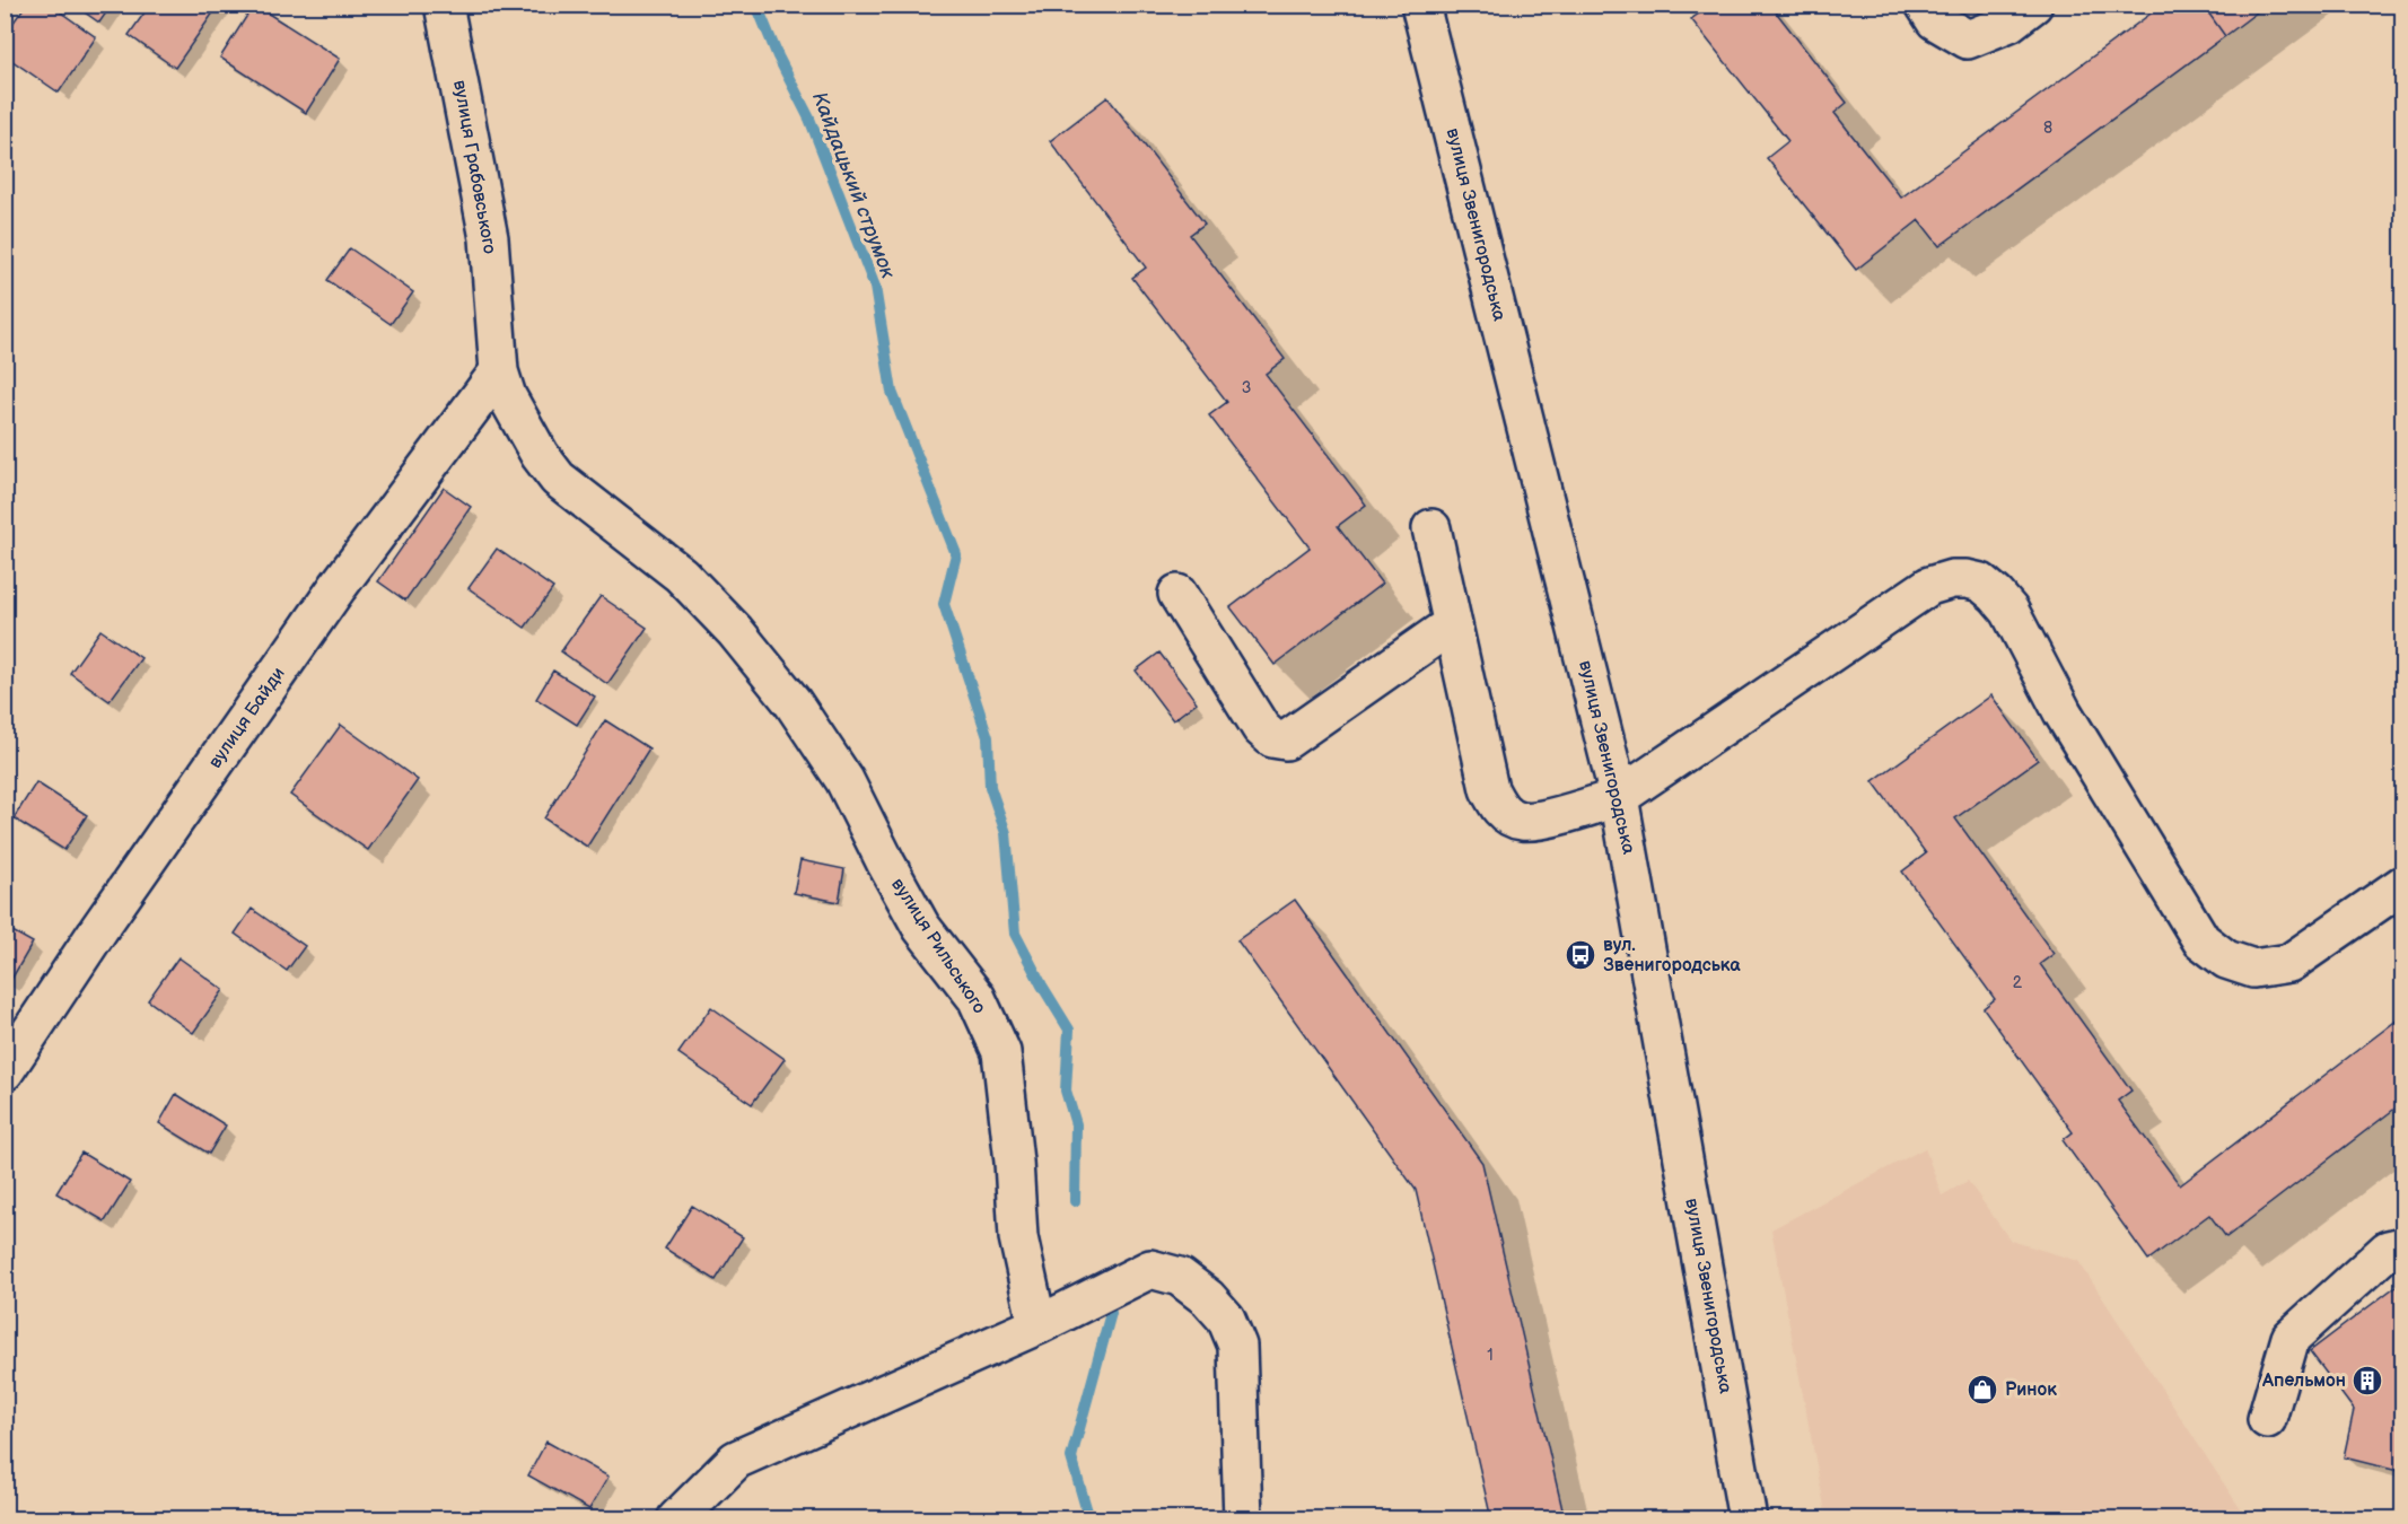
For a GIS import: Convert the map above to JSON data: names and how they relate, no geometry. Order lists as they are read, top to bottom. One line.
{"streets":{"street":["вулиця Грабовського","вулиця Звенигородська","вулиця Байди","вулиця Рильського"]},"crossings":[["вулиця Грабовського","вулиця Байди"],["вулиця Грабовського","вулиця Рильського"],["вулиця Байди","вулиця Рильського"]],"water":["Кайдацький струмок"],"places":{"bus stop":["вул. Звенигородська"],"building":["Апельмон"],"shop":["Ринок"]},"house_numbers":["8","3","2","1"]}
